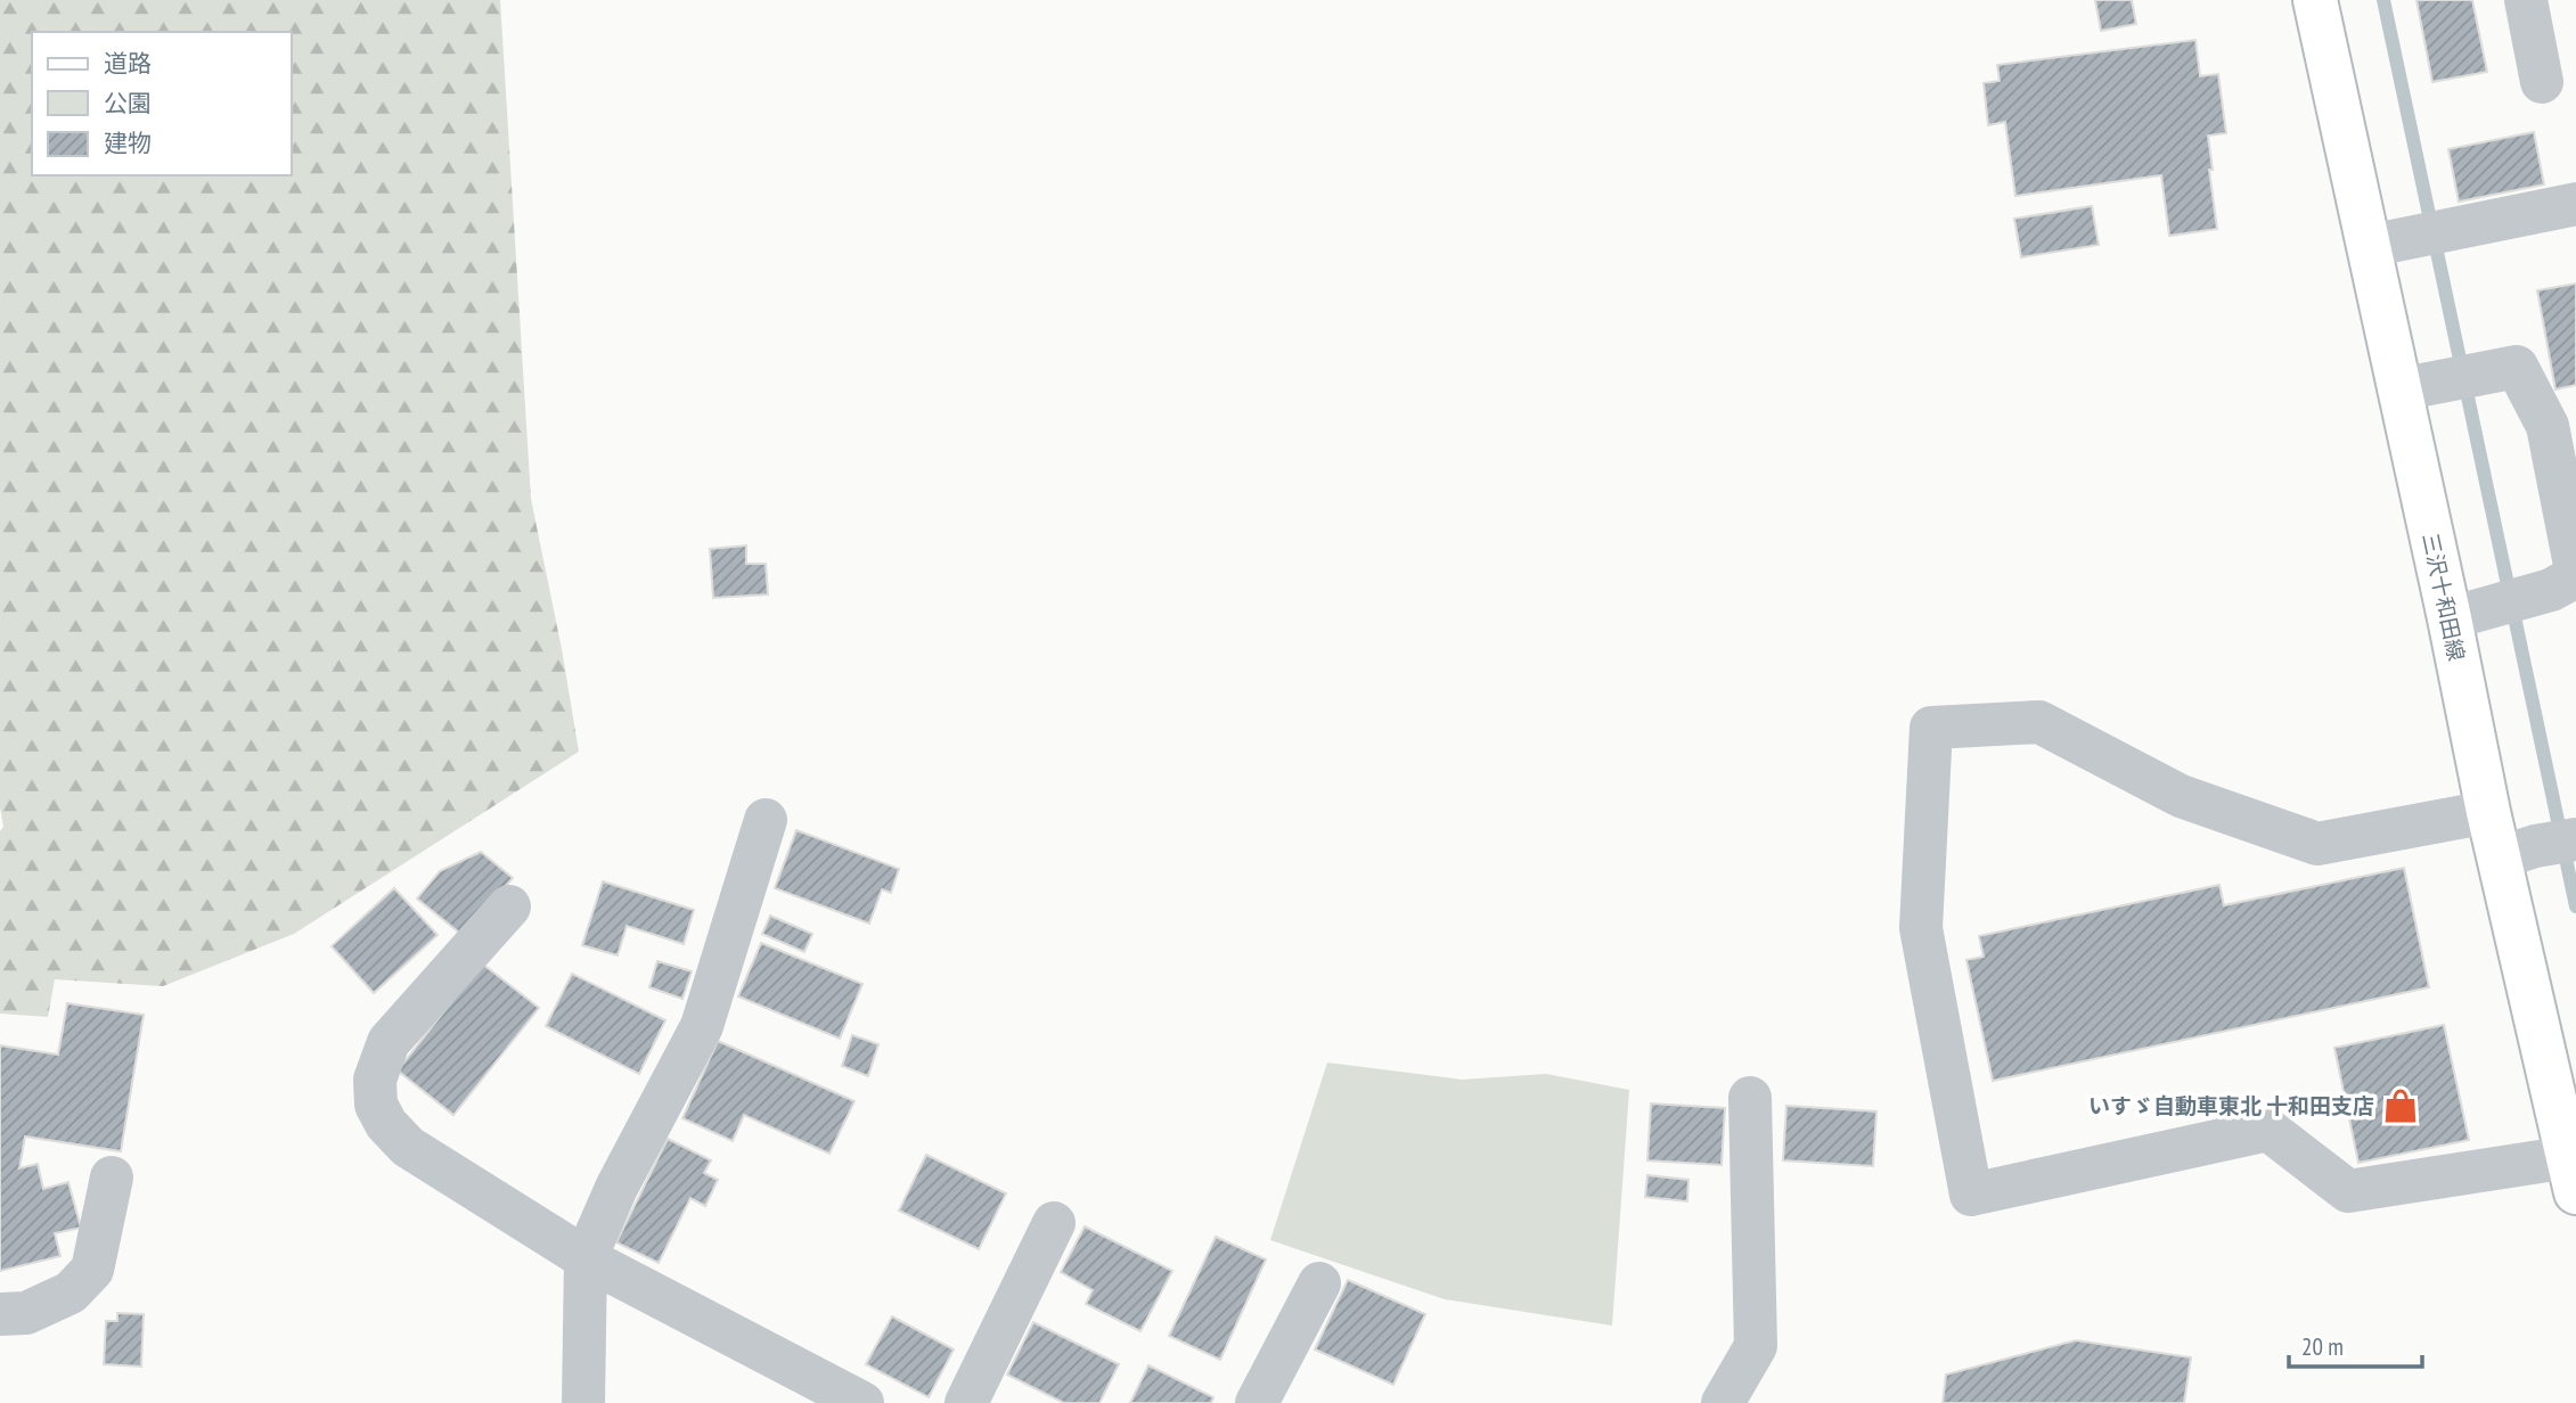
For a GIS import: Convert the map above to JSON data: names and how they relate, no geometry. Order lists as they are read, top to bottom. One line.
{"streets":{"main road":["三沢十和田線"]},"places":{"shop":["いすゞ自動車東北 十和田支店"]},"legend":["道路","公園","建物"],"scale_bar":"20 m"}
